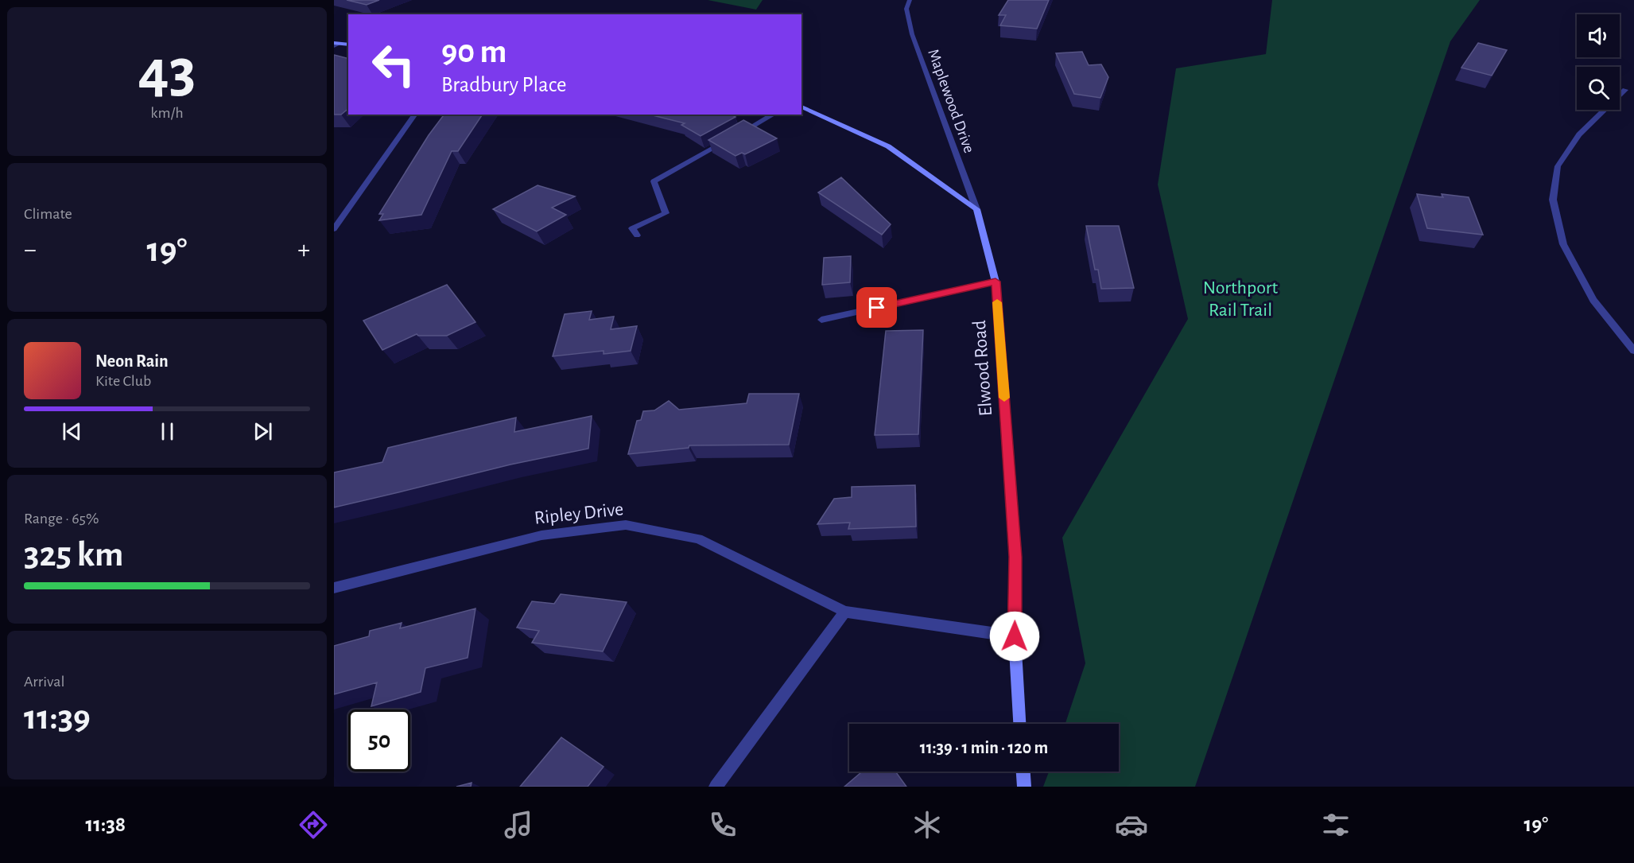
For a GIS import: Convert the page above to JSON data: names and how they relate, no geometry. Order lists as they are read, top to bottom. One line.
{"streets":{"main road":["Elwood Road"],"street":["Maplewood Drive","Ripley Drive"]},"crossings":[["Maplewood Drive","Elwood Road"],["Elwood Road","Ripley Drive"]],"parks":["Northport Rail Trail"],"page":{"tile":[["43","km/h"],"Climate",["Range · 65%","325 km"],["Arrival","11:39"]],"turn":["90 m","Bradbury Place"],"heat":["−","19°","+"],"song":["Neon Rain","Kite Club"],"limit":"50","trip":"11:39 · 1 min · 120 m","tabs":["11:38","19°"]}}
